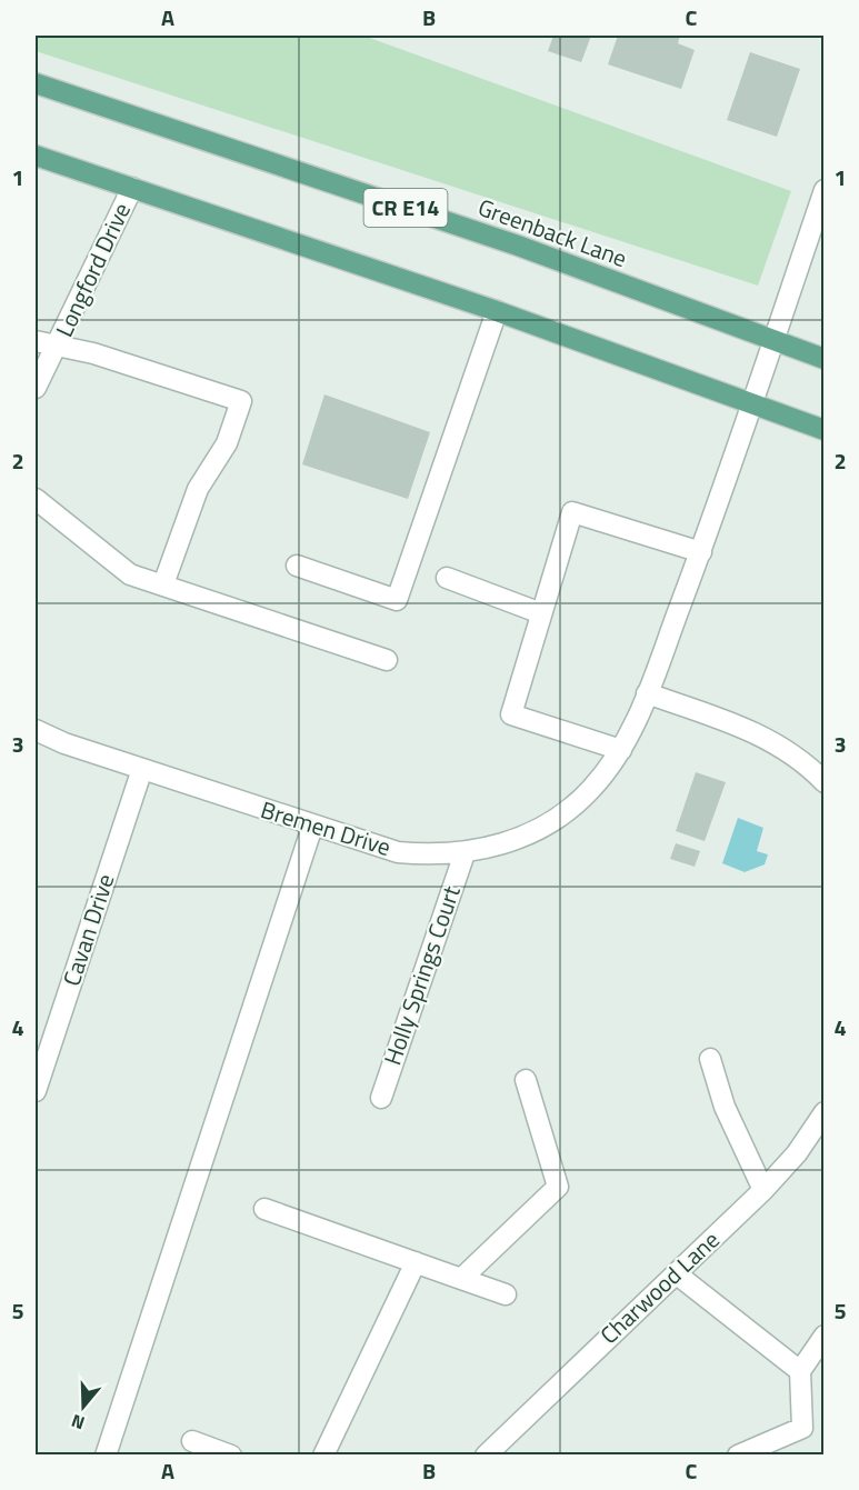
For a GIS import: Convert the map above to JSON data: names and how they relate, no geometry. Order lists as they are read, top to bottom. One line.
{"streets":{"main road":["CR E14","Greenback Lane"],"street":["Longford Drive","Bremen Drive","Cavan Drive","Holly Springs Court","Charwood Lane"]},"crossings":[["Greenback Lane","Bremen Drive"],["Bremen Drive","Cavan Drive"],["Bremen Drive","Holly Springs Court"]],"north":"bottom","grid":{"columns":["A","B","C"],"rows":["1","2","3","4","5"]}}
